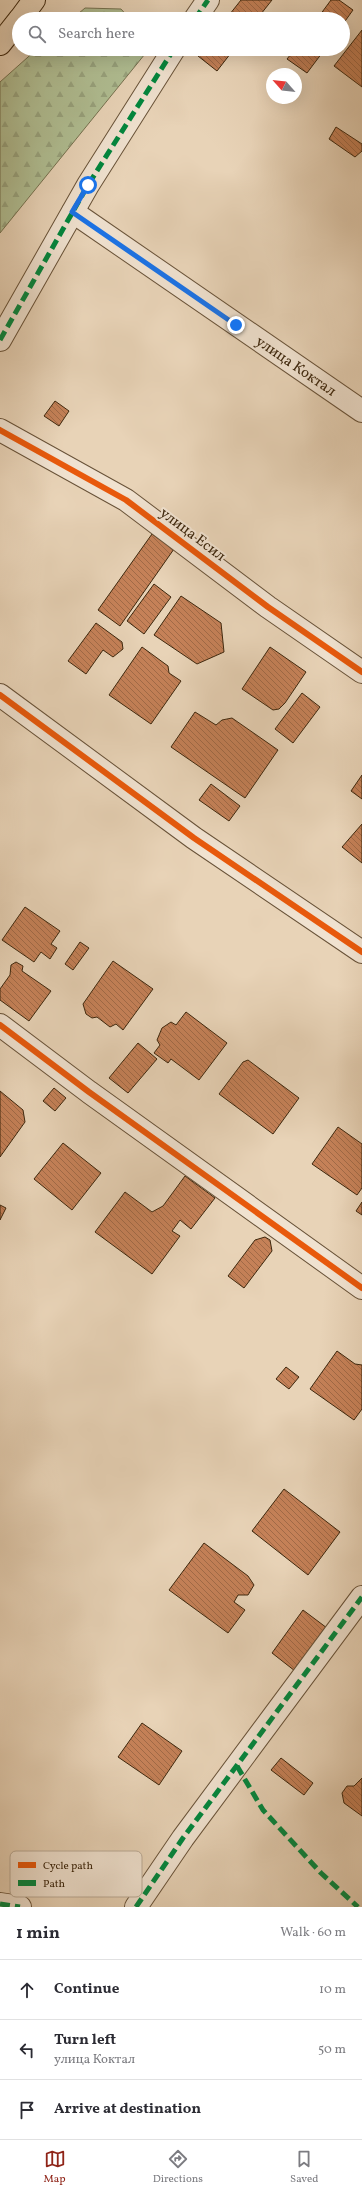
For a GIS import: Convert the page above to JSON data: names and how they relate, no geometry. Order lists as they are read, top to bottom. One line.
{"streets":{"street":["улица Коктал","улица Есил"]},"legend":["Cycle path","Path"],"north":"top left","page":{"search":"Search here","heading":["1 min","Walk · 60 m"],"list":[["Continue","10 m"],["Turn left","улица Коктал","50 m"],"Arrive at destination"],"nav":["Map","Directions","Saved"]}}
